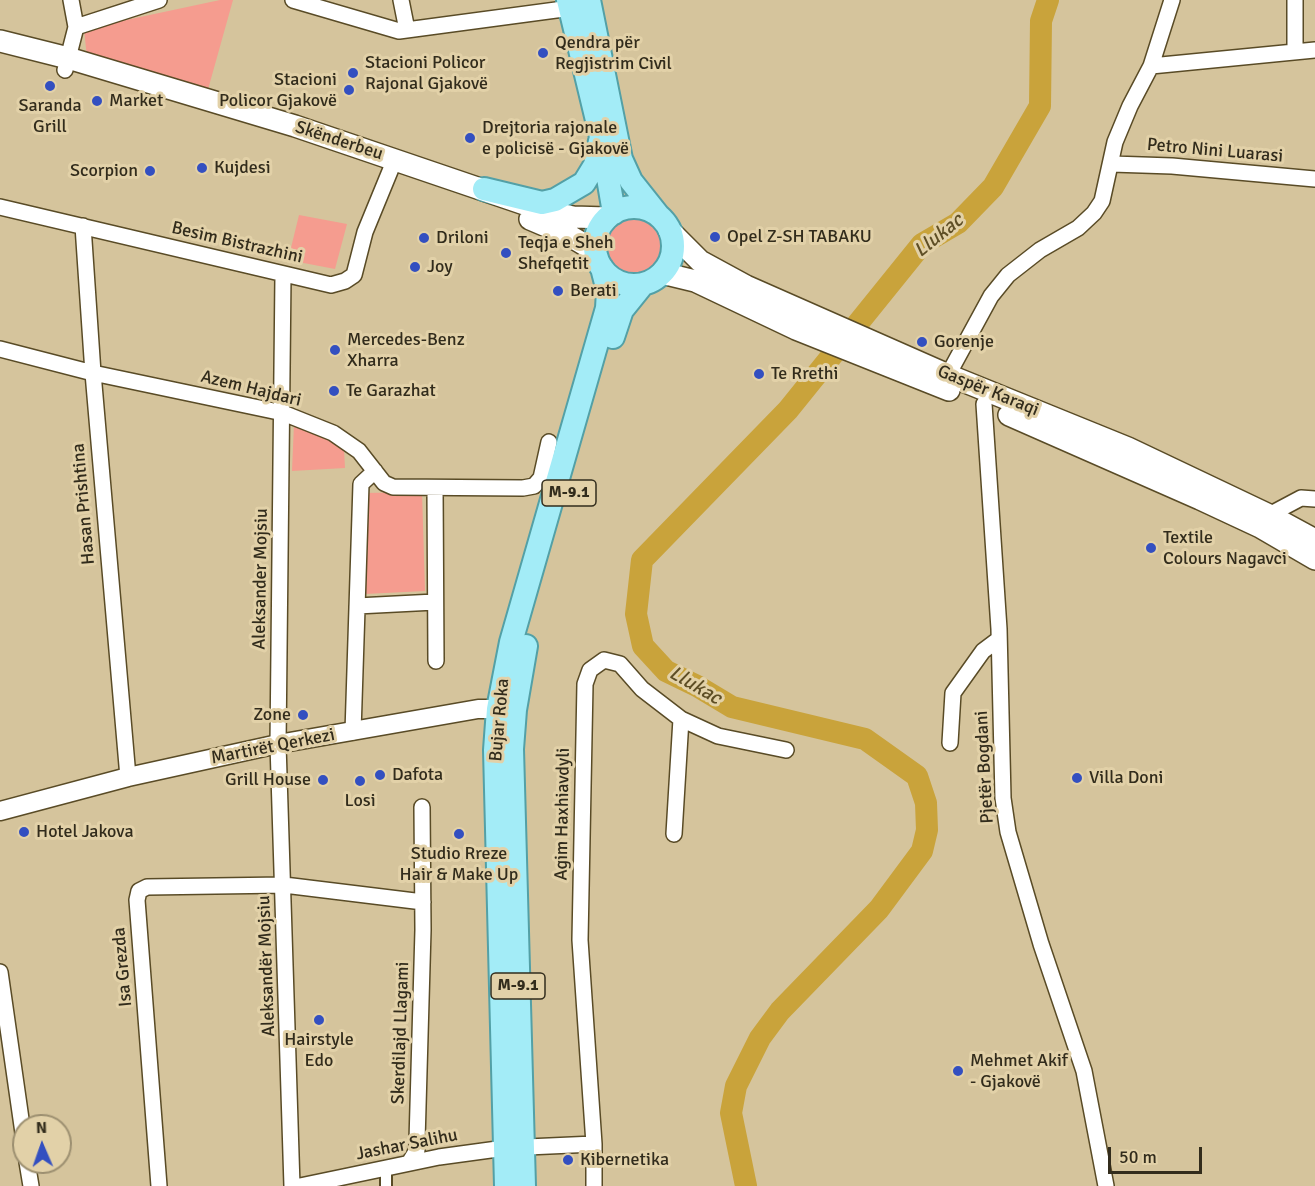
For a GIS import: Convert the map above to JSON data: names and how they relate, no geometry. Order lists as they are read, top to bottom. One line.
{"streets":{"main road":["Skënderbeu","Gaspër Karaqi","M-9.1","Bujar Roka"],"street":["Petro Nini Luarasi","Besim Bistrazhini","Azem Hajdari","Hasan Prishtina","Aleksander Mojsiu","Martirët Qerkezi","Pjetër Bogdani","Agim Haxhiavdyli","Aleksandër Mojsiu","Isa Grezda","Skerdilajd Llagami","Jashar Salihu"]},"crossings":[["Skënderbeu","Besim Bistrazhini"],["Skënderbeu","Gaspër Karaqi"],["Skënderbeu","M-9.1"],["Skënderbeu","Bujar Roka"],["Besim Bistrazhini","Hasan Prishtina"],["Besim Bistrazhini","Aleksander Mojsiu"],["Azem Hajdari","Hasan Prishtina"],["Azem Hajdari","Aleksander Mojsiu"],["Gaspër Karaqi","M-9.1"],["Gaspër Karaqi","Bujar Roka"],["Gaspër Karaqi","Pjetër Bogdani"],["M-9.1","Bujar Roka"],["Hasan Prishtina","Martirët Qerkezi"],["Aleksander Mojsiu","Martirët Qerkezi"],["Aleksander Mojsiu","Aleksandër Mojsiu"],["Bujar Roka","Martirët Qerkezi"],["Bujar Roka","Jashar Salihu"],["Martirët Qerkezi","Aleksandër Mojsiu"],["Aleksandër Mojsiu","Isa Grezda"],["Skerdilajd Llagami","Jashar Salihu"]],"water":["Llukac"],"places":["Qendra për Regjistrim Civil","Stacioni Policor Rajonal Gjakovë","Saranda Grill","Stacioni Policor Gjakovë","Market","Drejtoria rajonale e policisë - Gjakovë","Kujdesi","Scorpion","Opel Z-SH TABAKU","Driloni","Teqja e Sheh Shefqetit","Joy","Berati","Gorenje","Mercedes-Benz Xharra","Te Rrethi","Te Garazhat","Textile Colours Nagavci","Zone","Dafota","Villa Doni","Grill House","Losi","Hotel Jakova","Studio Rreze Hair & Make Up","Hairstyle Edo","Mehmet Akif - Gjakovë","Kibernetika"],"scale_bar":"50 m","north":"top"}
